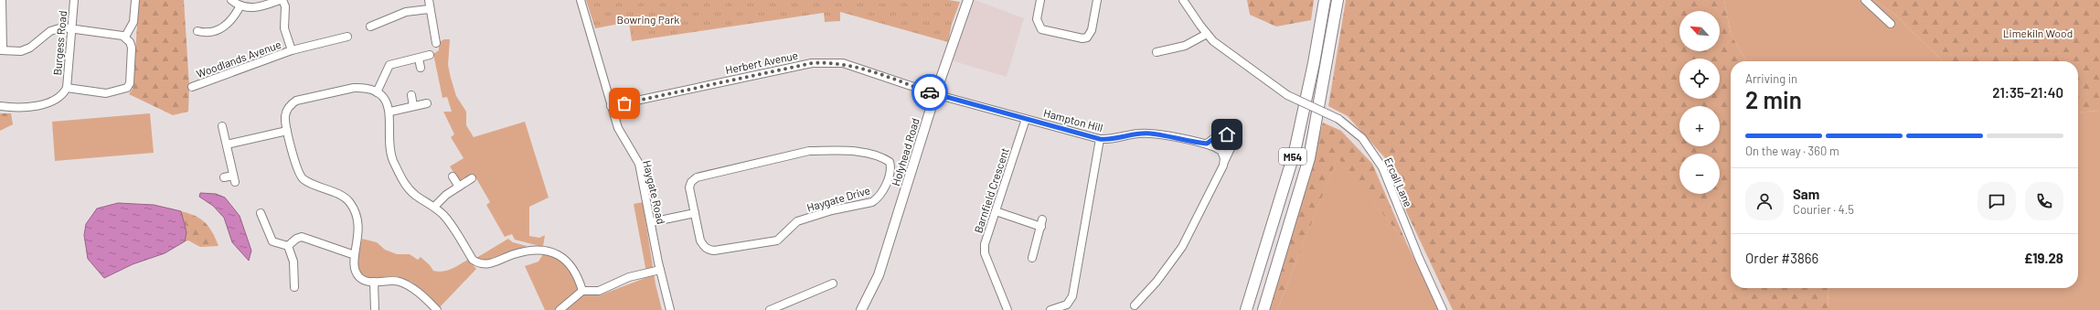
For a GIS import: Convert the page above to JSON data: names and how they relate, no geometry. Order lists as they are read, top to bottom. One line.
{"streets":{"highway":["M54"],"main road":["Holyhead Road"],"street":["Burgess Road","Woodlands Avenue","Herbert Avenue","Hampton Hill","Ercall Lane","Barnfield Crescent","Haygate Road","Haygate Drive"]},"crossings":[["Herbert Avenue","Hampton Hill"],["Herbert Avenue","Holyhead Road"],["Herbert Avenue","Haygate Road"],["Hampton Hill","Holyhead Road"],["Hampton Hill","Barnfield Crescent"]],"parks":["Bowring Park","Limekiln Wood"],"north":"top left","page":{"map_buttons":["+","−"],"heading":["2 min","Arriving in","21:35–21:40"],"panel":["Sam","Courier · 4.5","Order #3866","£19.28"],"bar":"On the way · 360 m"}}
